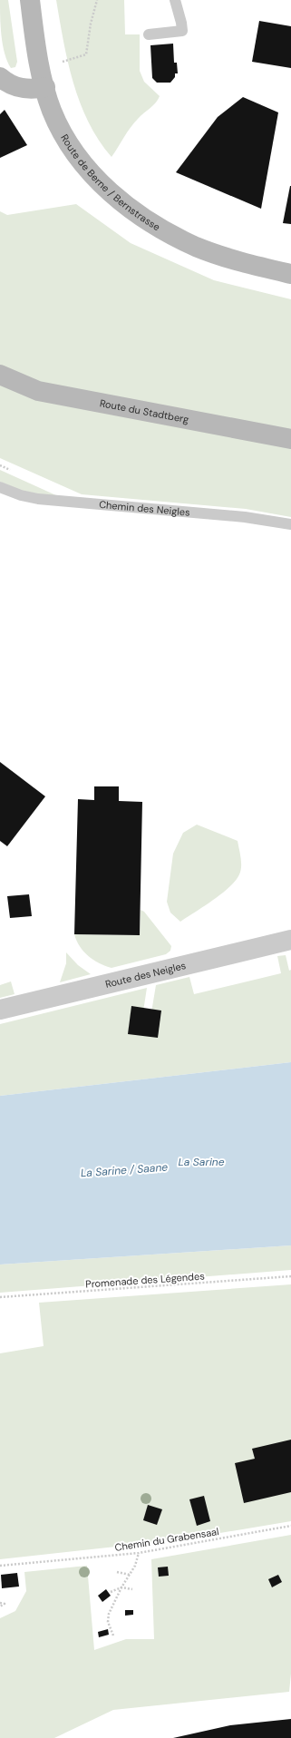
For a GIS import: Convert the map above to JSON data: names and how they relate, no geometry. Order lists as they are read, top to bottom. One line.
{"streets":{"main road":["Route de Berne / Bernstrasse","Route du Stadtberg"],"street":["Route des Neigles"],"lane":["Chemin des Neigles"],"path":["Promenade des Légendes","Chemin du Grabensaal"]},"water":["La Sarine","La Sarine / Saane"]}
